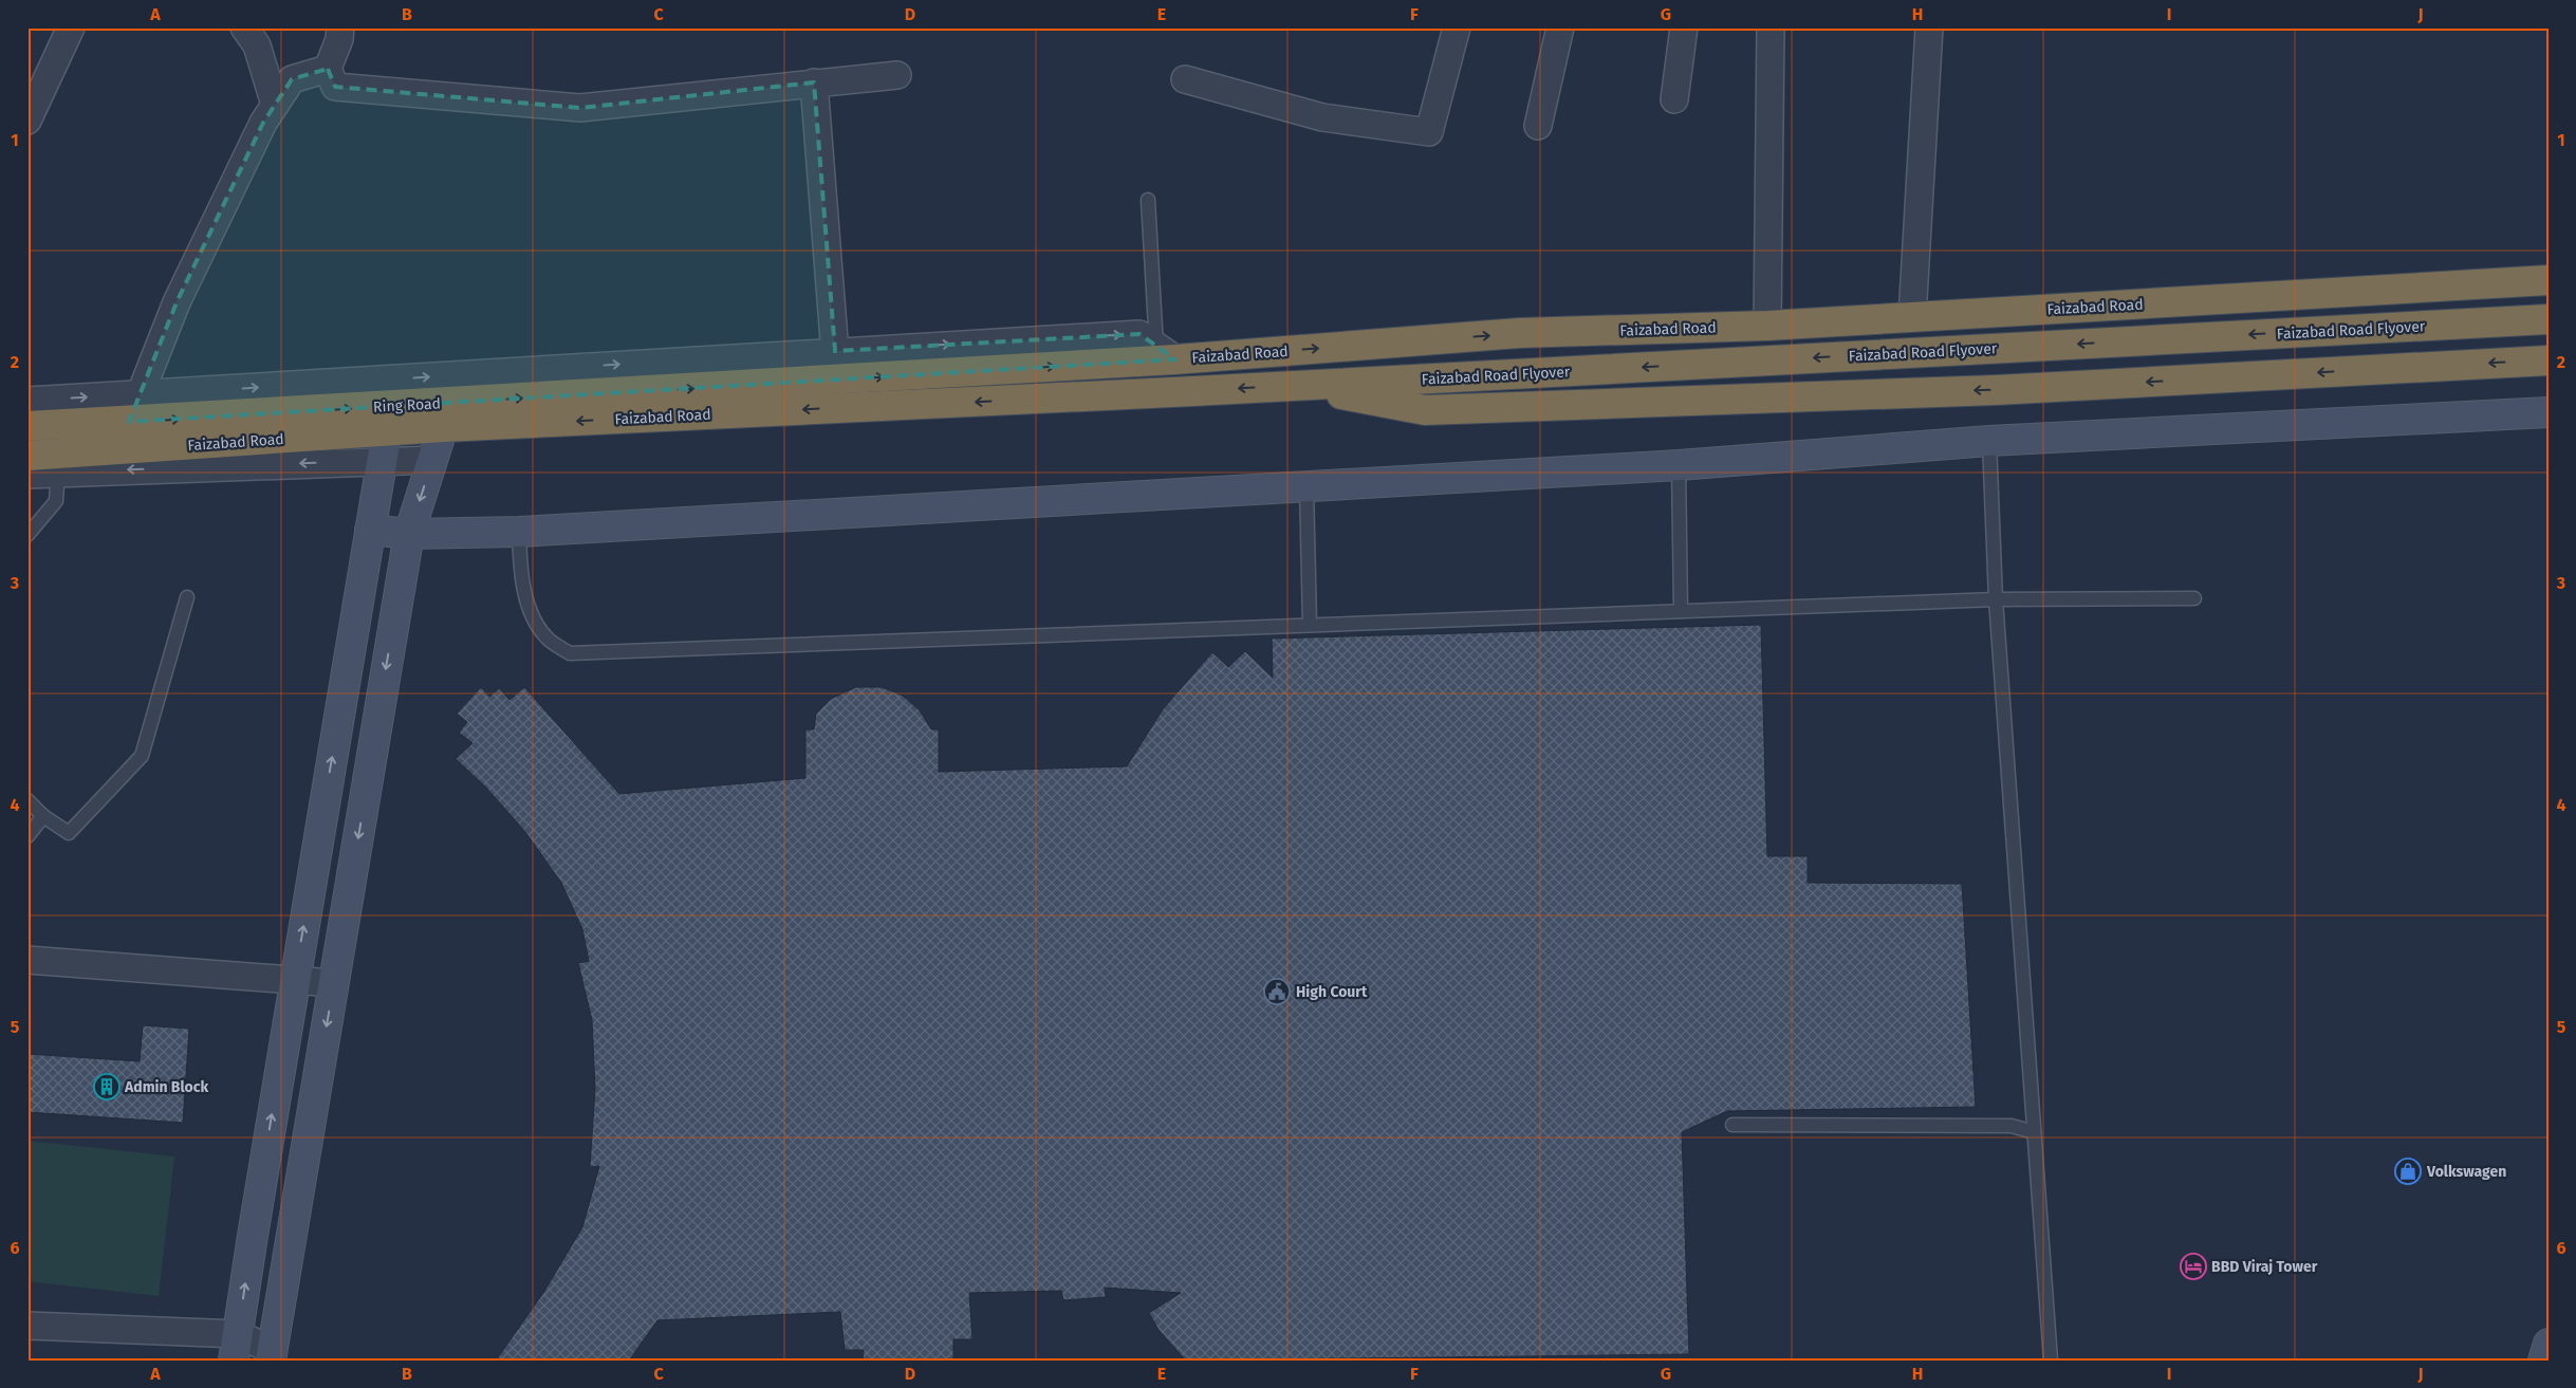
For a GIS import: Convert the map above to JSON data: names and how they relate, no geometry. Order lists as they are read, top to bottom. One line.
{"streets":{"highway":["Faizabad Road","Faizabad Road Flyover","Ring Road"]},"crossings":[["Faizabad Road","Faizabad Road Flyover"],["Faizabad Road","Ring Road"]],"one_way":["Ring Road"],"places":{"public building":["High Court"],"building":["Admin Block"],"shop":["Volkswagen"],"hotel":["BBD Viraj Tower"]},"grid":{"columns":["A","B","C","D","E","F","G","H","I","J"],"rows":["1","2","3","4","5","6"]}}
